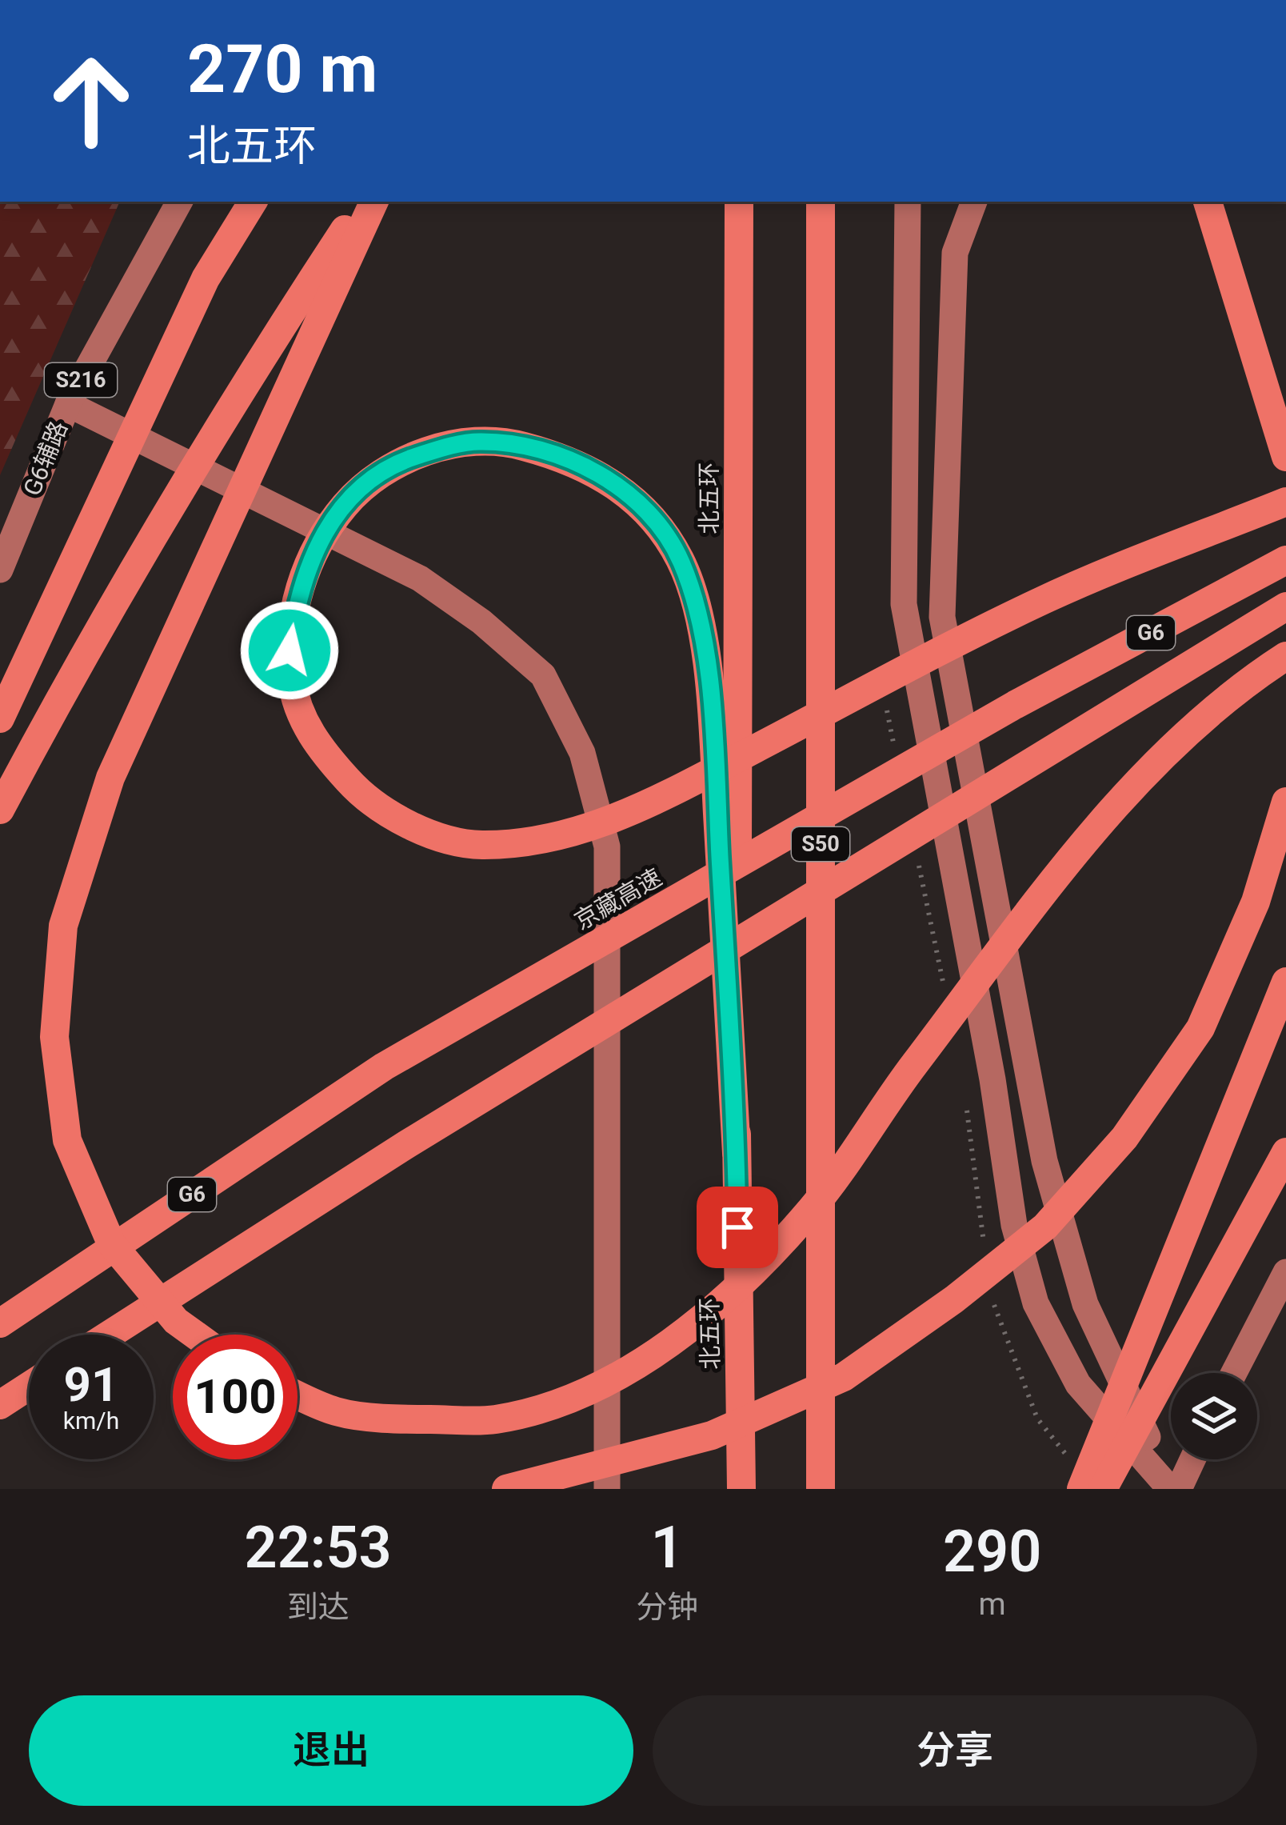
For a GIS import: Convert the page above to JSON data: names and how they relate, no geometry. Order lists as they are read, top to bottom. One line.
{"streets":{"highway":["北五环","G6","S50","京藏高速"],"main road":["S216","G6辅路"]},"page":{"turn":["270 m","北五环"],"speed":"91 km/h","limit":"100","eta":["22:53","到达","1","分钟","290","m"],"buttons":["退出","分享"]}}
